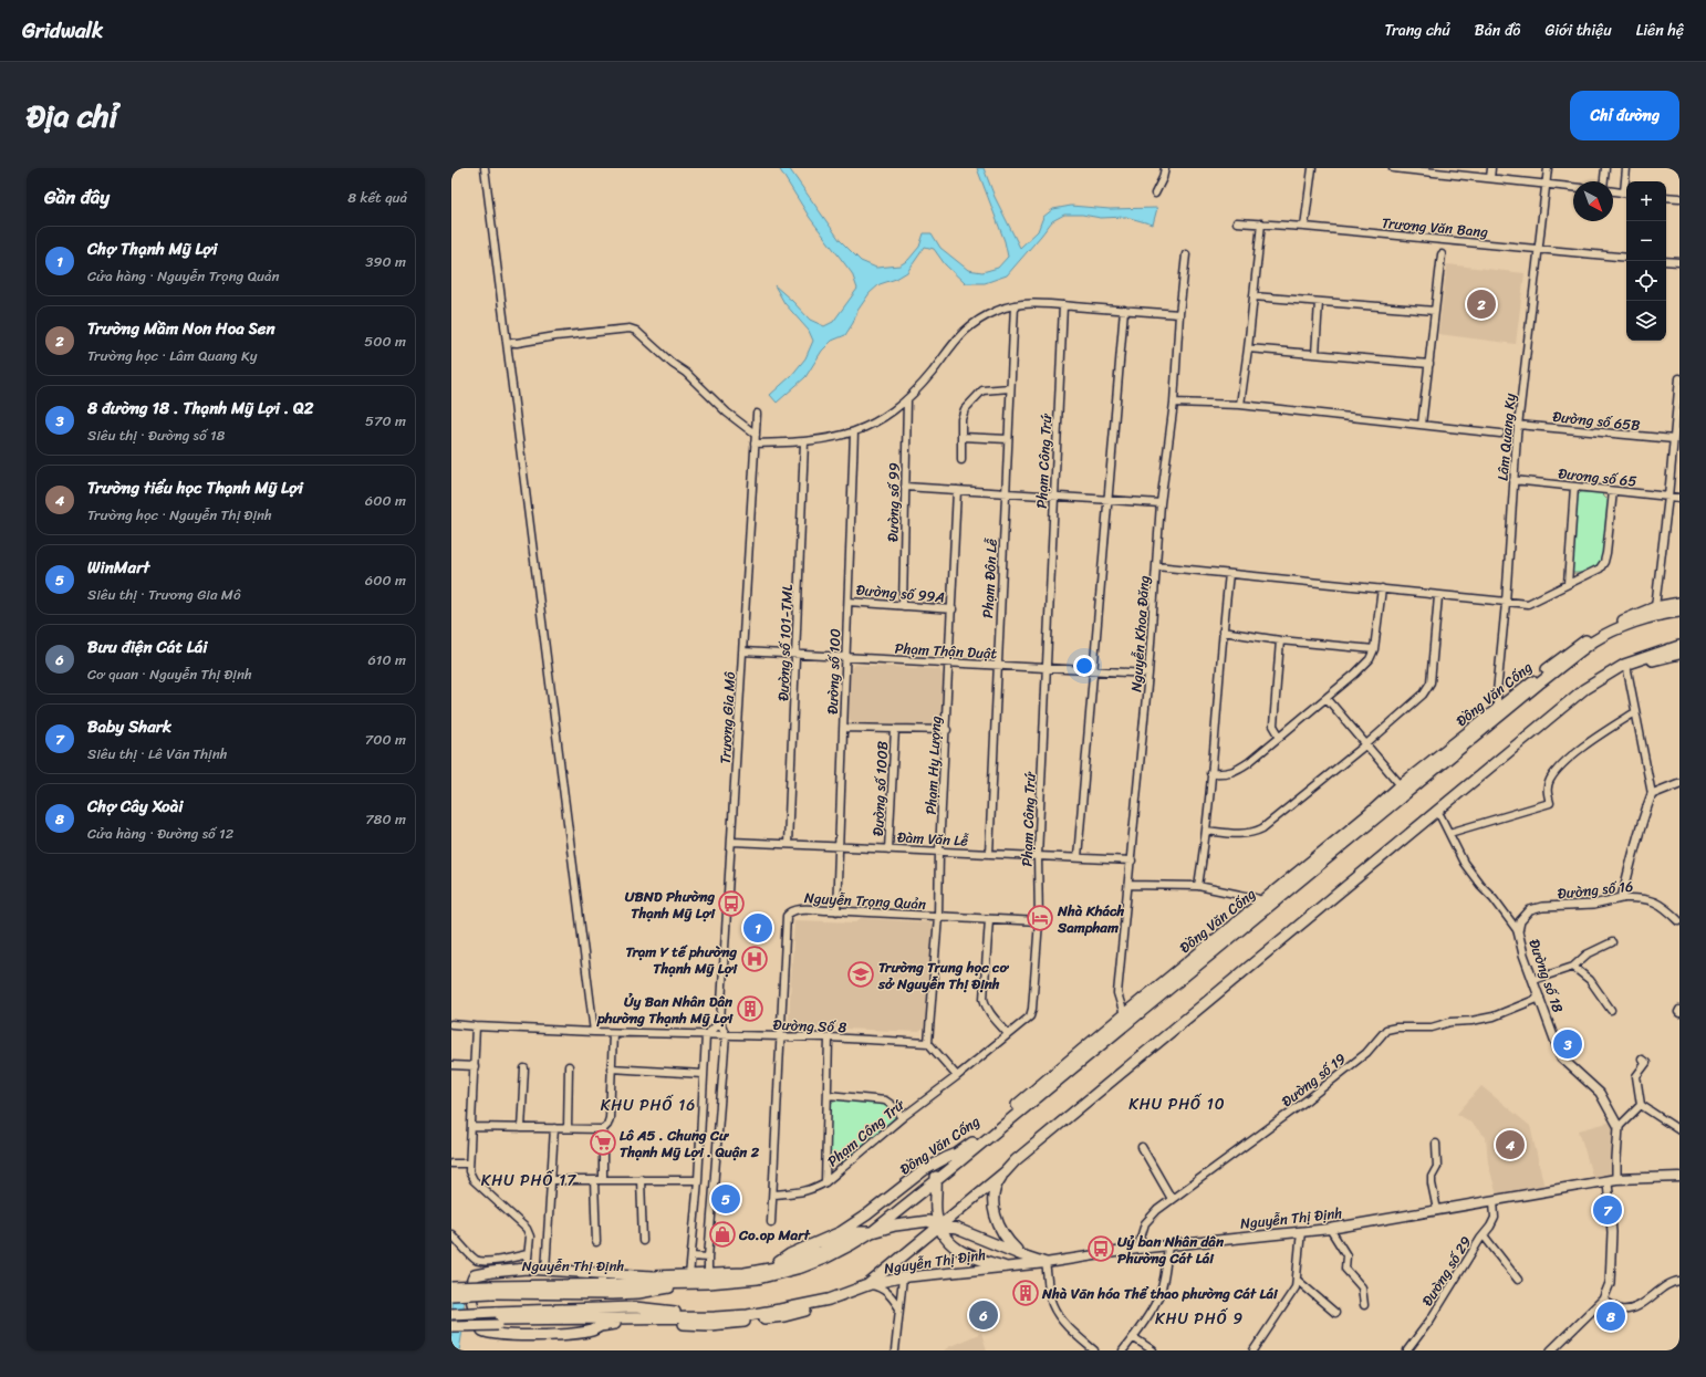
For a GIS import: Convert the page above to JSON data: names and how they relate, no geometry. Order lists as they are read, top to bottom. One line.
{"streets":{"main road":["Đồng Văn Cống","Nguyễn Thị Định"],"street":["Trương Văn Bang","Đường số 65B","Lâm Quang Ky","Phạm Công Trứ","Đương số 65","Đường số 99","Phạm Đôn Lễ","Đường số 99A","Nguyễn Khoa Đăng","Đường số 101-TML","Phạm Thận Duật","Đường số 100","Trương Gia Mô","Phạm Hy Lượng","Đường số 100B","Đàm Văn Lễ","Đường số 16","Nguyễn Trọng Quản","Đường số 18","Đường Số 8","Đường số 19","Đường số 29"]},"crossings":[["Trương Văn Bang","Lâm Quang Ky"],["Đường số 65B","Lâm Quang Ky"],["Lâm Quang Ky","Đương số 65"],["Lâm Quang Ky","Đồng Văn Cống"],["Phạm Công Trứ","Phạm Thận Duật"],["Phạm Công Trứ","Đàm Văn Lễ"],["Phạm Công Trứ","Nguyễn Trọng Quản"],["Đường số 99","Đường số 99A"],["Phạm Đôn Lễ","Phạm Thận Duật"],["Phạm Đôn Lễ","Đàm Văn Lễ"],["Đường số 99A","Đường số 100"],["Đường số 99A","Phạm Hy Lượng"],["Nguyễn Khoa Đăng","Phạm Thận Duật"],["Nguyễn Khoa Đăng","Đồng Văn Cống"],["Nguyễn Khoa Đăng","Đàm Văn Lễ"],["Đường số 101-TML","Phạm Thận Duật"],["Đường số 101-TML","Đàm Văn Lễ"],["Phạm Thận Duật","Đường số 100"],["Phạm Thận Duật","Trương Gia Mô"],["Phạm Thận Duật","Phạm Hy Lượng"],["Đường số 100","Đàm Văn Lễ"],["Đường số 100","Nguyễn Trọng Quản"],["Đồng Văn Cống","Nguyễn Thị Định"],["Trương Gia Mô","Đàm Văn Lễ"],["Trương Gia Mô","Đường Số 8"],["Trương Gia Mô","Nguyễn Thị Định"],["Phạm Hy Lượng","Đàm Văn Lễ"],["Phạm Hy Lượng","Nguyễn Trọng Quản"],["Phạm Hy Lượng","Đường Số 8"],["Đường số 100B","Đàm Văn Lễ"],["Đường số 16","Đường số 18"],["Nguyễn Trọng Quản","Đường Số 8"],["Đường số 18","Đường số 19"],["Đường số 19","Nguyễn Thị Định"],["Nguyễn Thị Định","Đường số 29"]],"districts":["KHU PHỐ 10","KHU PHỐ 16","KHU PHỐ 17","KHU PHỐ 9"],"places":{"bus stop":["UBND Phường Thạnh Mỹ Lợi","Uỷ ban Nhân dân Phường Cát Lái"],"hotel":["Nhà Khách Sampham"],"hospital":["Trạm Y tế phường Thạnh Mỹ Lợi"],"school or university":["Trường Trung học cơ sở Nguyễn Thị Định"],"building":["Ủy Ban Nhân Dân phường Thạnh Mỹ Lợi","Nhà Văn hóa Thể thao phường Cát Lái"],"supermarket":["Lô A5 . Chung Cư Thạnh Mỹ Lợi . Quận 2"],"shop":["Co.op Mart"]},"north":"bottom right","page":{"header":"Gridwalk","nav":["Trang chủ","Bản đồ","Giới thiệu","Liên hệ"],"title":"Địa chỉ","buttons":"Chỉ đường","heading":["Gần đây","8 kết quả"],"map_buttons":["+","−"],"list":[{"mark":"1","name":"Chợ Thạnh Mỹ Lợi","note":"Cửa hàng · Nguyễn Trọng Quản","value":"390 m"},{"mark":"2","name":"Trường Mầm Non Hoa Sen","note":"Trường học · Lâm Quang Ky","value":"500 m"},{"mark":"3","name":"8 đường 18 . Thạnh Mỹ Lợi . Q2","note":"Siêu thị · Đường số 18","value":"570 m"},{"mark":"4","name":"Trường tiểu học Thạnh Mỹ Lợi","note":"Trường học · Nguyễn Thị Định","value":"600 m"},{"mark":"5","name":"WinMart","note":"Siêu thị · Trương Gia Mô","value":"600 m"},{"mark":"6","name":"Bưu điện Cát Lái","note":"Cơ quan · Nguyễn Thị Định","value":"610 m"},{"mark":"7","name":"Baby Shark","note":"Siêu thị · Lê Văn Thịnh","value":"700 m"},{"mark":"8","name":"Chợ Cây Xoài","note":"Cửa hàng · Đường số 12","value":"780 m"}],"pins":["2","1","3","4","5","7","6","8"]}}
